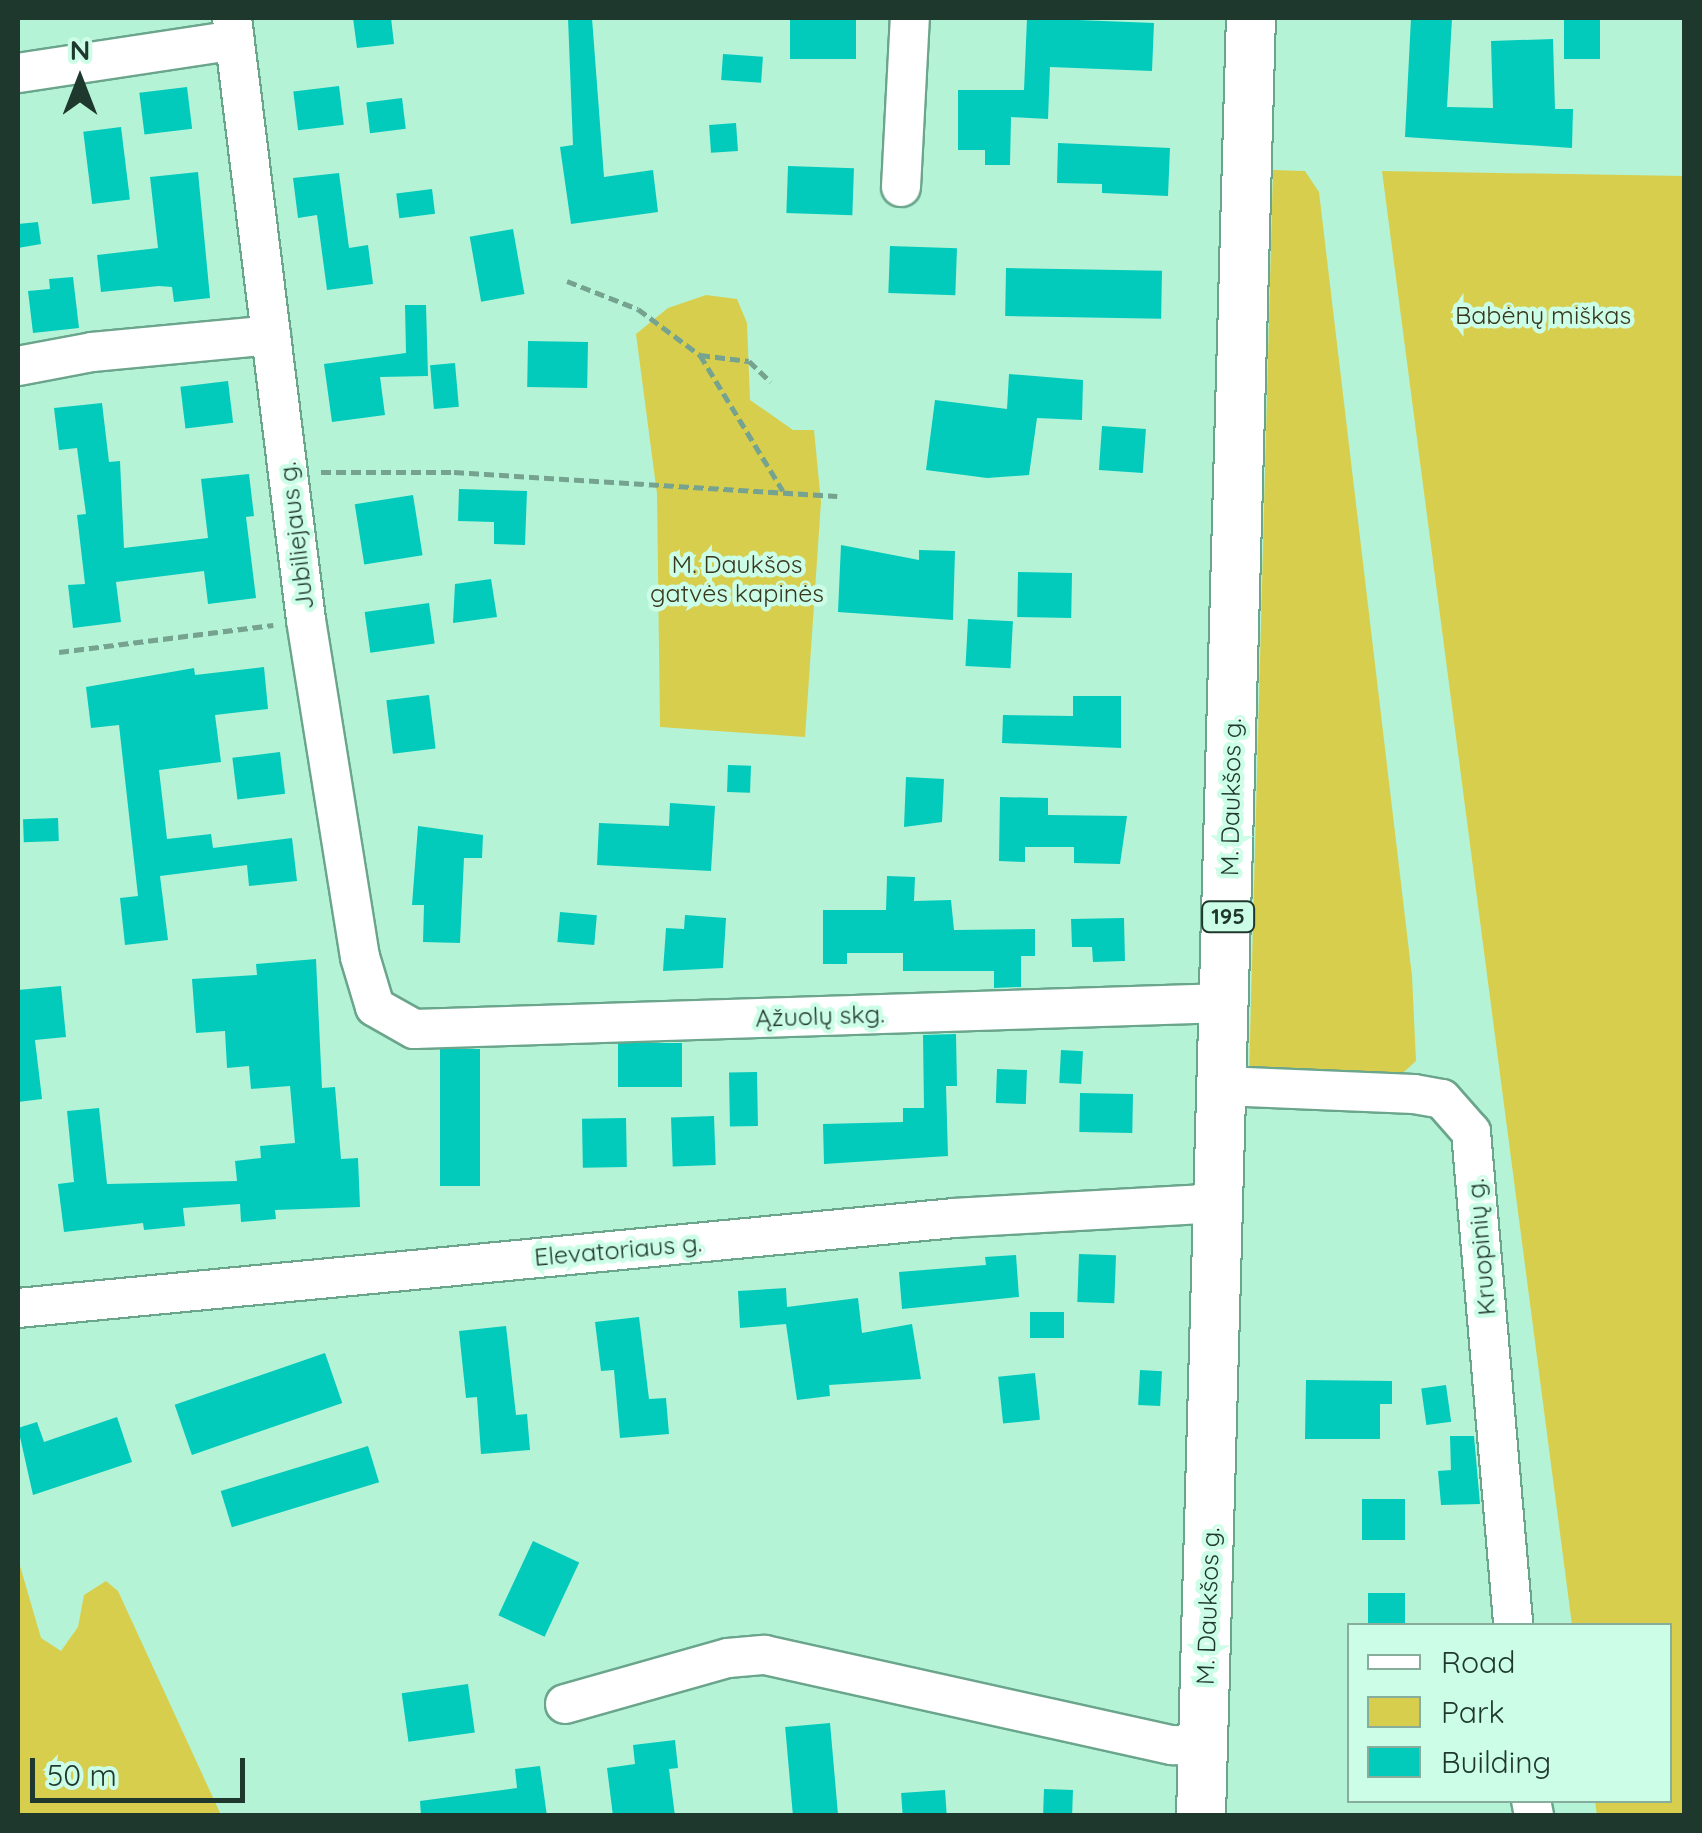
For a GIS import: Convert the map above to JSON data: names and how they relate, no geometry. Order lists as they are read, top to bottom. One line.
{"streets":{"main road":["M. Daukšos g.","195"],"street":["Jubiliejaus g.","Ąžuolų skg.","Kruopinių g.","Elevatoriaus g."]},"crossings":[["Jubiliejaus g.","Ąžuolų skg."],["M. Daukšos g.","Ąžuolų skg."],["M. Daukšos g.","Kruopinių g."],["M. Daukšos g.","Elevatoriaus g."]],"parks":["Babėnų miškas","M. Daukšos gatvės kapinės"],"legend":["Road","Park","Building"],"scale_bar":"50 m","north":"top"}
